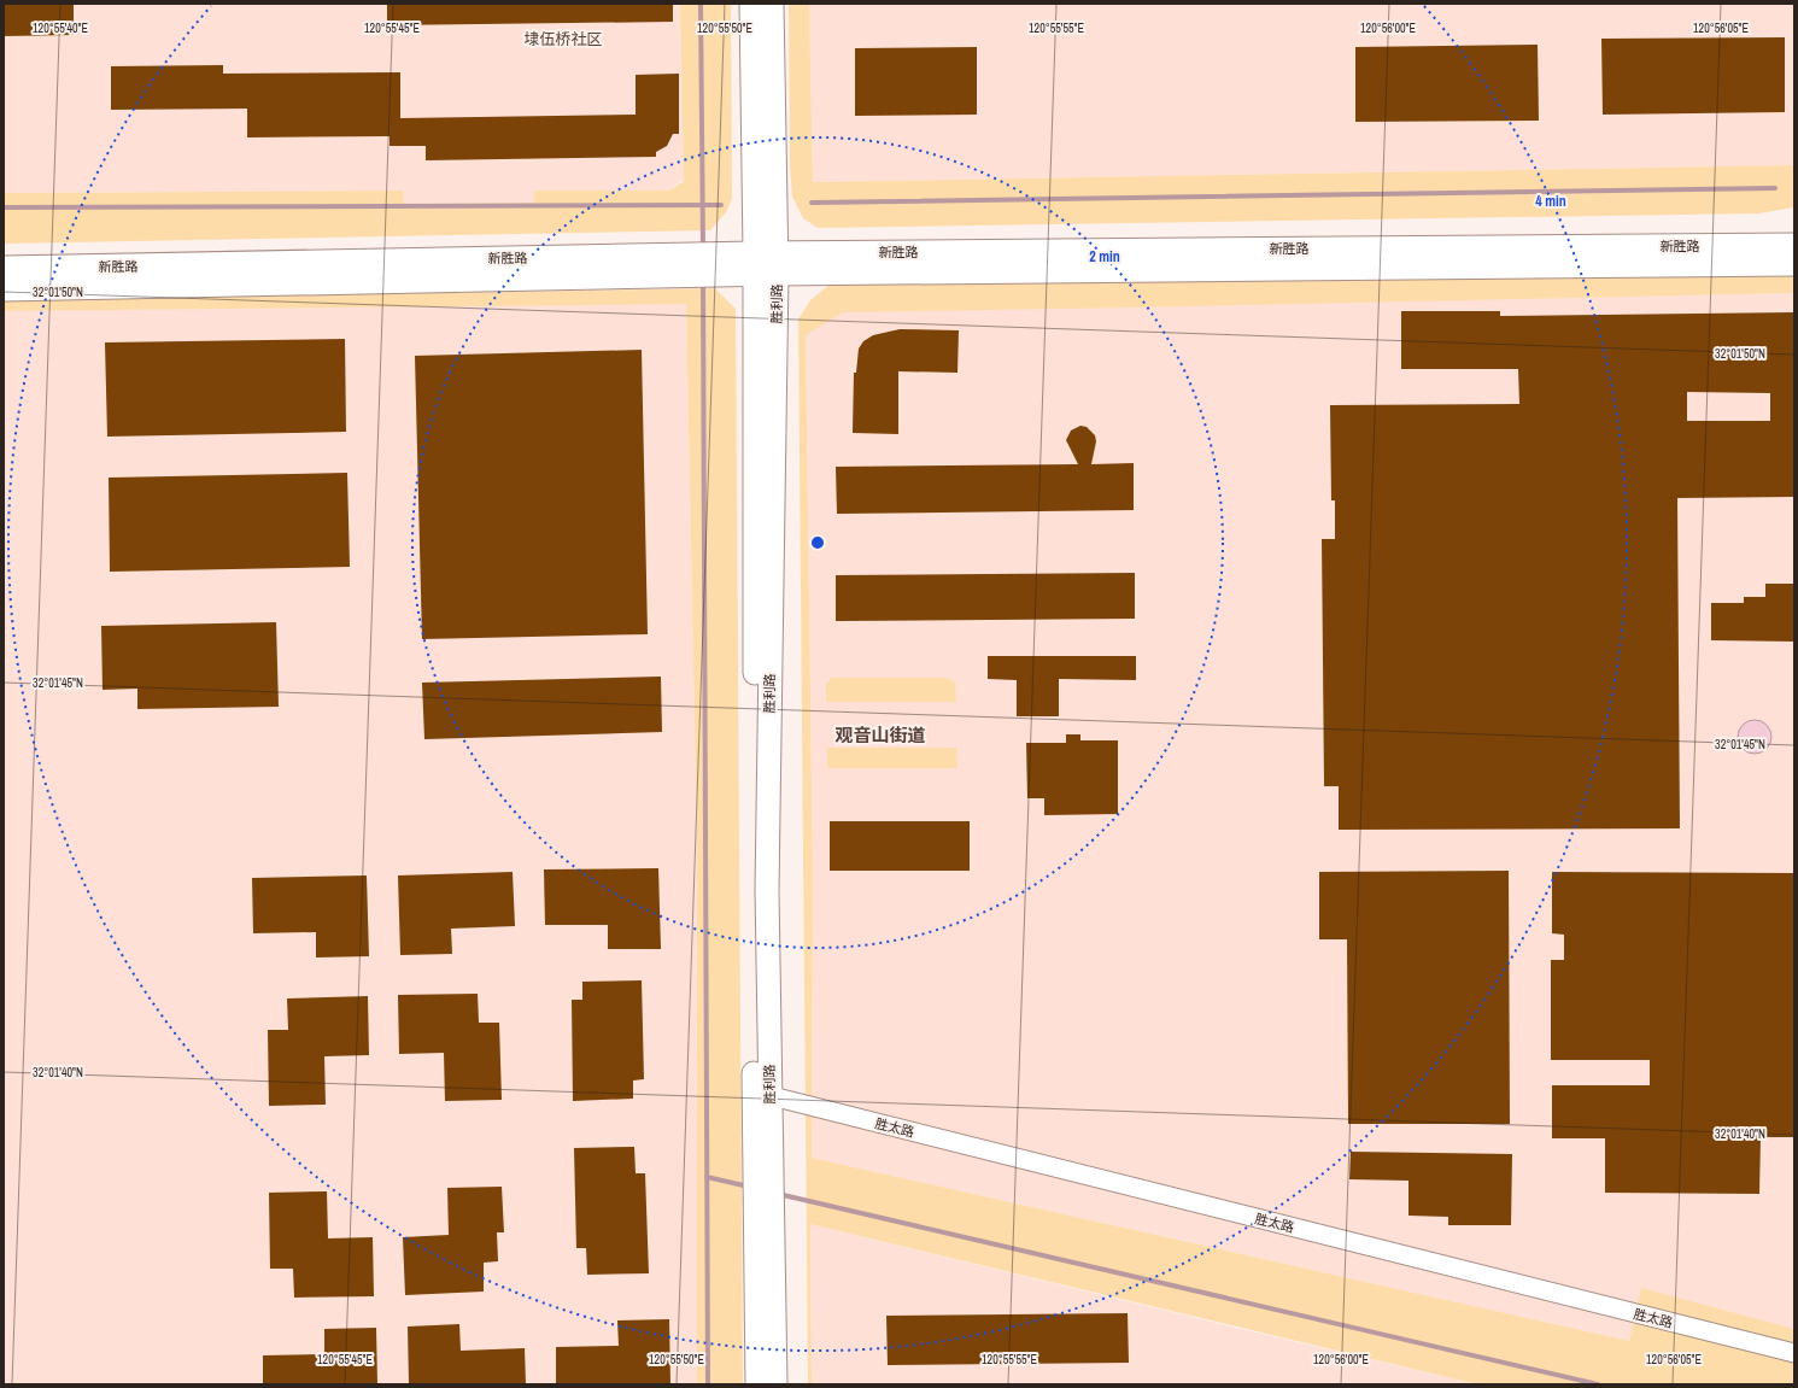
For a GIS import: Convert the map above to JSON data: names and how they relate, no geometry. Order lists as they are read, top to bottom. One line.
{"streets":{"street":["新胜路","胜利路","胜太路"]},"crossings":[["新胜路","胜利路"],["胜利路","胜太路"]],"districts":["埭伍桥社区","观音山街道"],"coordinates":["120°55'40\"E","120°55'45\"E","120°55'50\"E","120°55'55\"E","120°56'00\"E","120°56'05\"E","32°01'50\"N","32°01'45\"N","32°01'40\"N"],"rings":["4 min","2 min"]}
